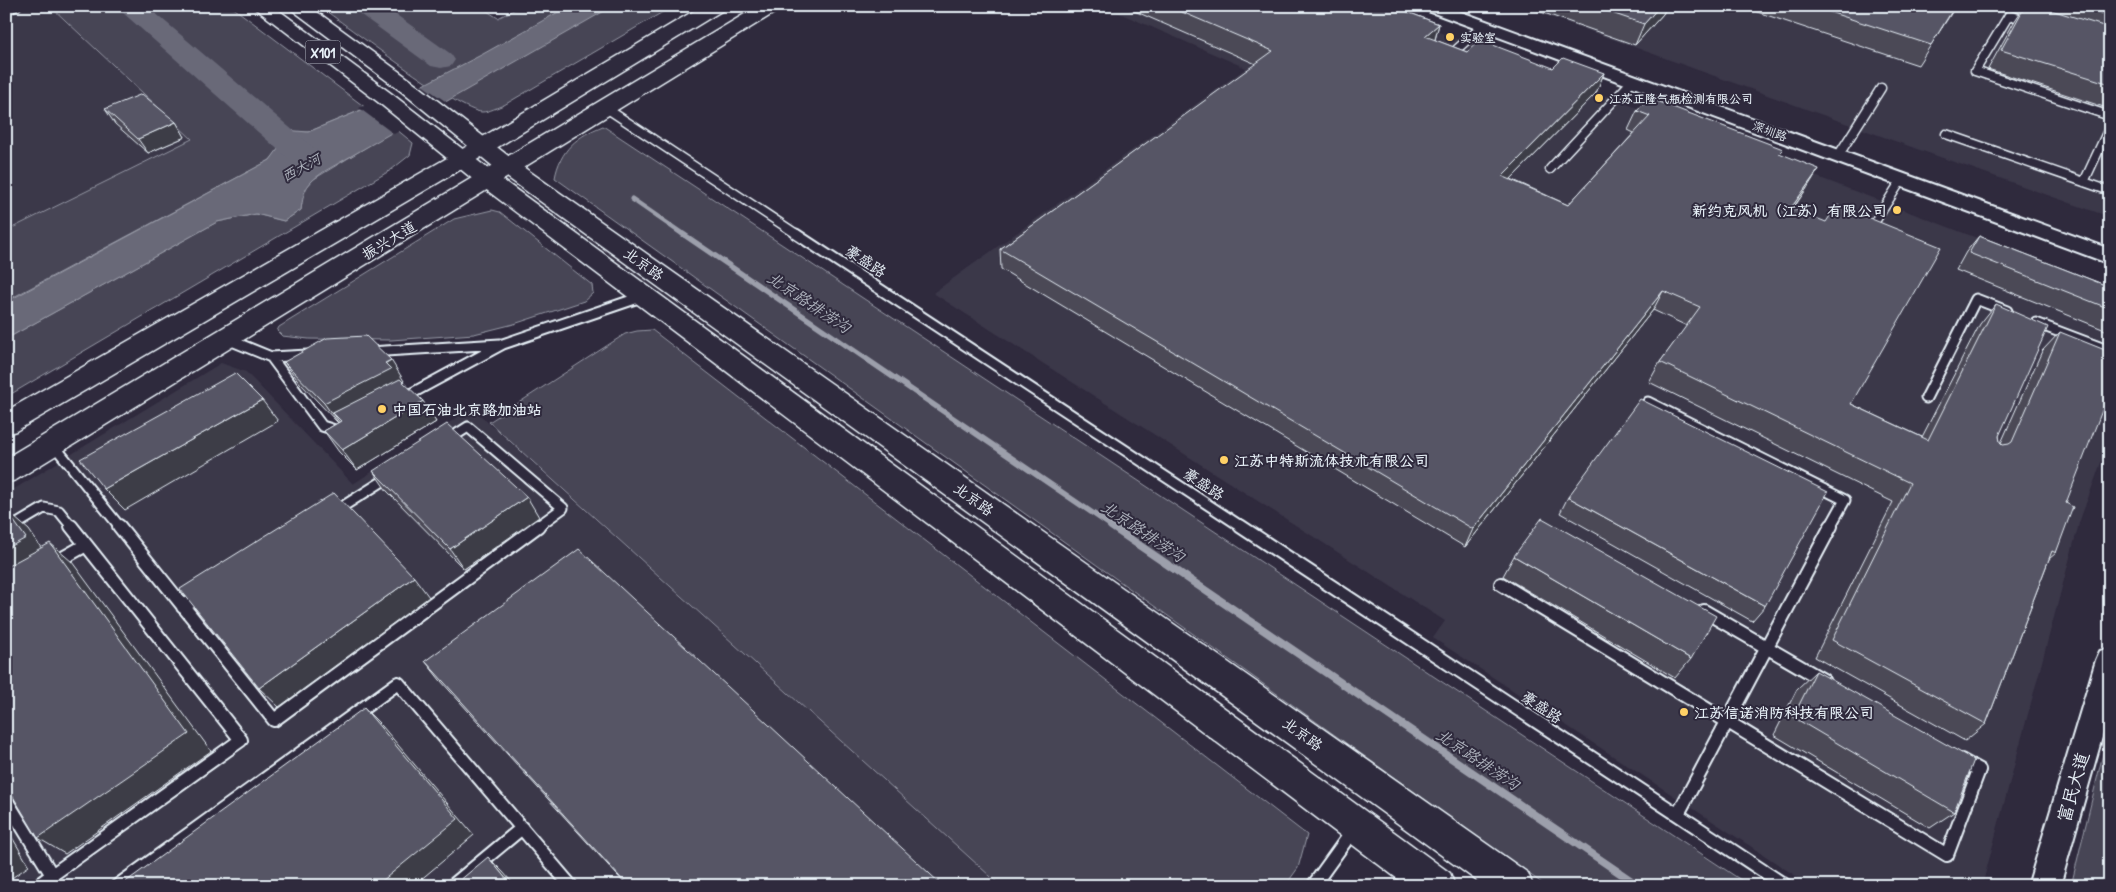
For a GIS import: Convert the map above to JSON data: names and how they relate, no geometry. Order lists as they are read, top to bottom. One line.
{"streets":{"main road":["X101","振兴大道","北京路"],"street":["深圳路","富民大道"],"lane":["豪盛路"]},"crossings":[["振兴大道","豪盛路"],["振兴大道","北京路"]],"water":["西大河","北京路排涝沟"],"places":["实验室","江苏正隆气瓶检测有限公司","新约克风机（江苏）有限公司","中国石油北京路加油站","江苏中特斯流体技术有限公司","江苏信诺消防科技有限公司"]}
